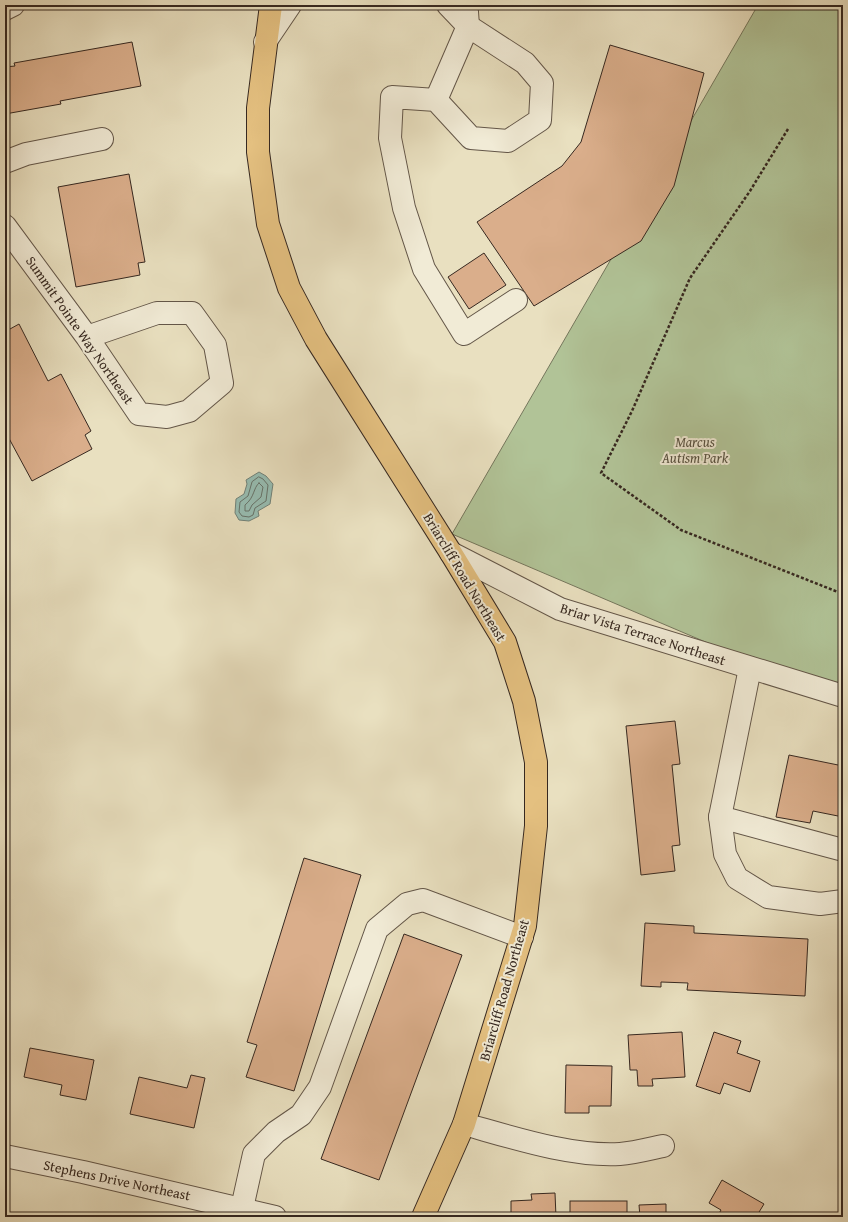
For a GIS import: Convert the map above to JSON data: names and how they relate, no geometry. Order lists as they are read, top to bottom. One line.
{"streets":{"main road":["Briarcliff Road Northeast"],"street":["Summit Pointe Way Northeast","Briar Vista Terrace Northeast","Stephens Drive Northeast"]},"crossings":[["Briarcliff Road Northeast","Briar Vista Terrace Northeast"]],"parks":["Marcus Autism Park"]}
